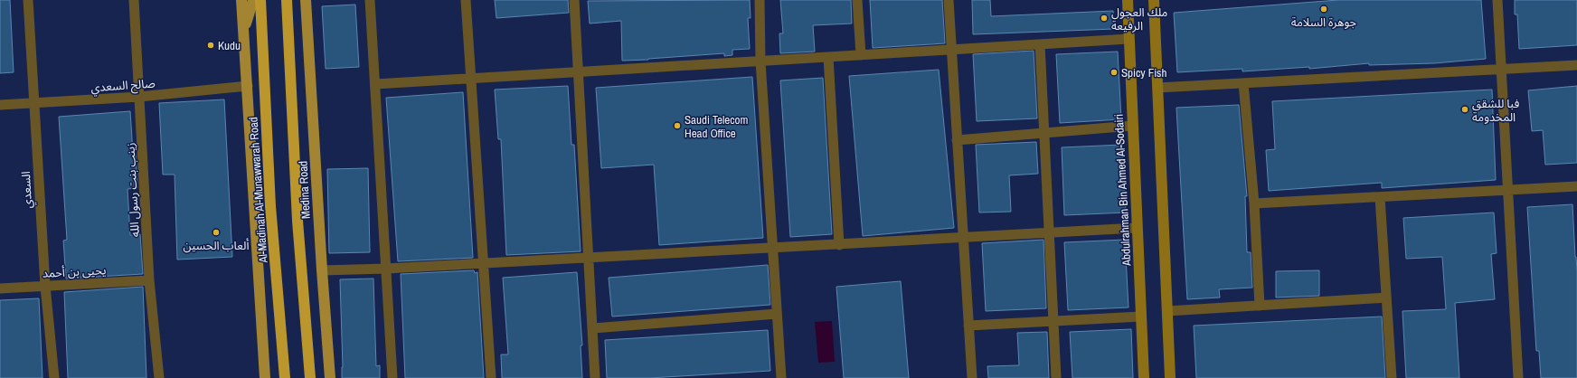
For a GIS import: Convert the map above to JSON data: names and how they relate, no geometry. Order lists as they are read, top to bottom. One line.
{"streets":{"highway":["Al-Madinah Al-Munawwarah Road"],"main road":["Medina Road"],"street":["صالح السعدي","السعدي","زينب بنت رسول الله","Abdulrahman Bin Ahmed Al-Sodairi","يحيى بن أحمد"]},"crossings":[["صالح السعدي","السعدي"],["صالح السعدي","زينب بنت رسول الله"],["السعدي","يحيى بن أحمد"],["زينب بنت رسول الله","يحيى بن أحمد"]],"places":["جوهرة السلامة","ملك العجول الرفيعة","Kudu","Spicy Fish","فبا للشقق المخدومة","Saudi Telecom Head Office","ألعاب الحسين"]}
